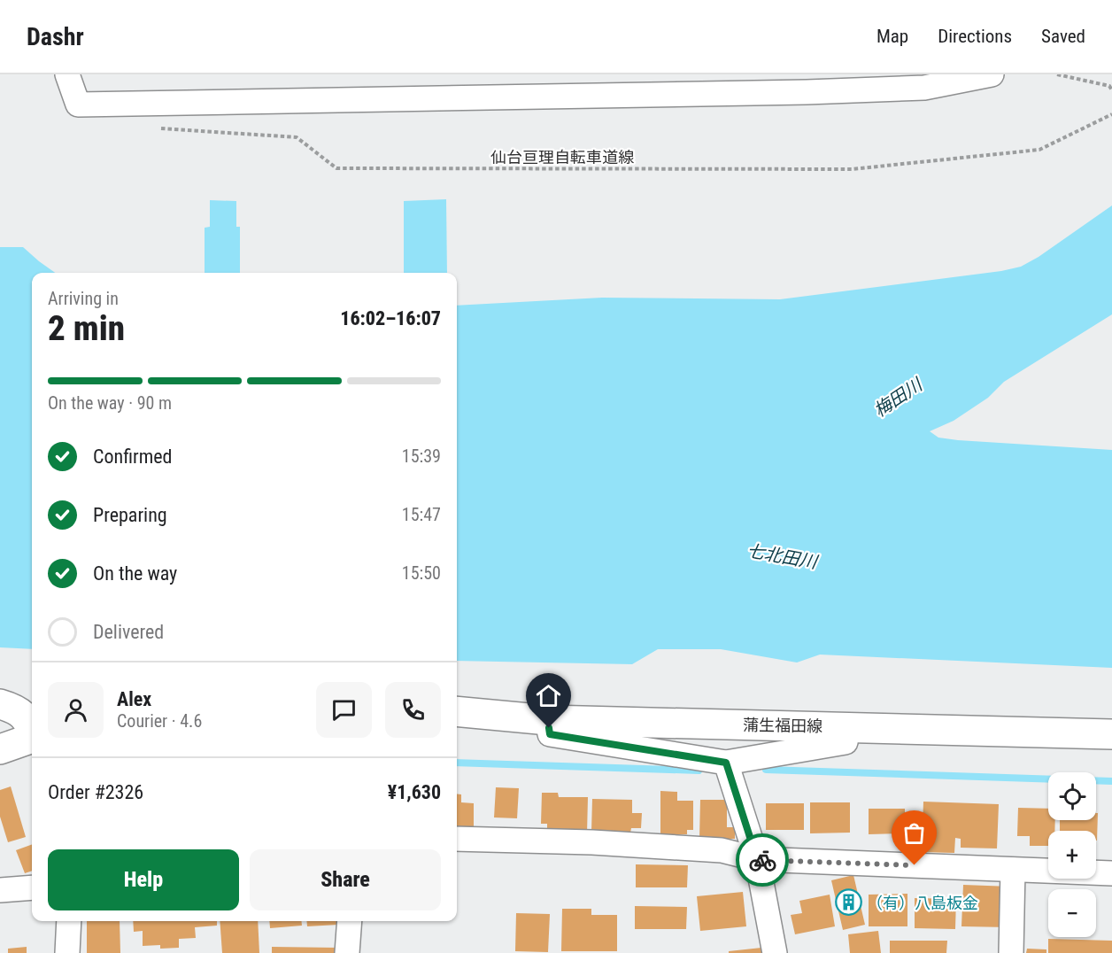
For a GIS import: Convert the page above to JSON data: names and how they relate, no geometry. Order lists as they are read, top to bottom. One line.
{"streets":{"main road":["蒲生福田線"],"path":["仙台亘理自転車道線"]},"water":["梅田川","七北田川"],"places":{"building":["（有）八島板金"]},"page":{"header":"Dashr","nav":["Map","Directions","Saved"],"heading":["2 min","Arriving in","16:02–16:07"],"panel":["Alex","Courier · 4.6","Order #2326","¥1,630"],"bar":"On the way · 90 m","list":[["Confirmed","15:39"],["Preparing","15:47"],["On the way","15:50"],"Delivered"],"map_buttons":["+","−"],"buttons":["Help","Share"]}}
